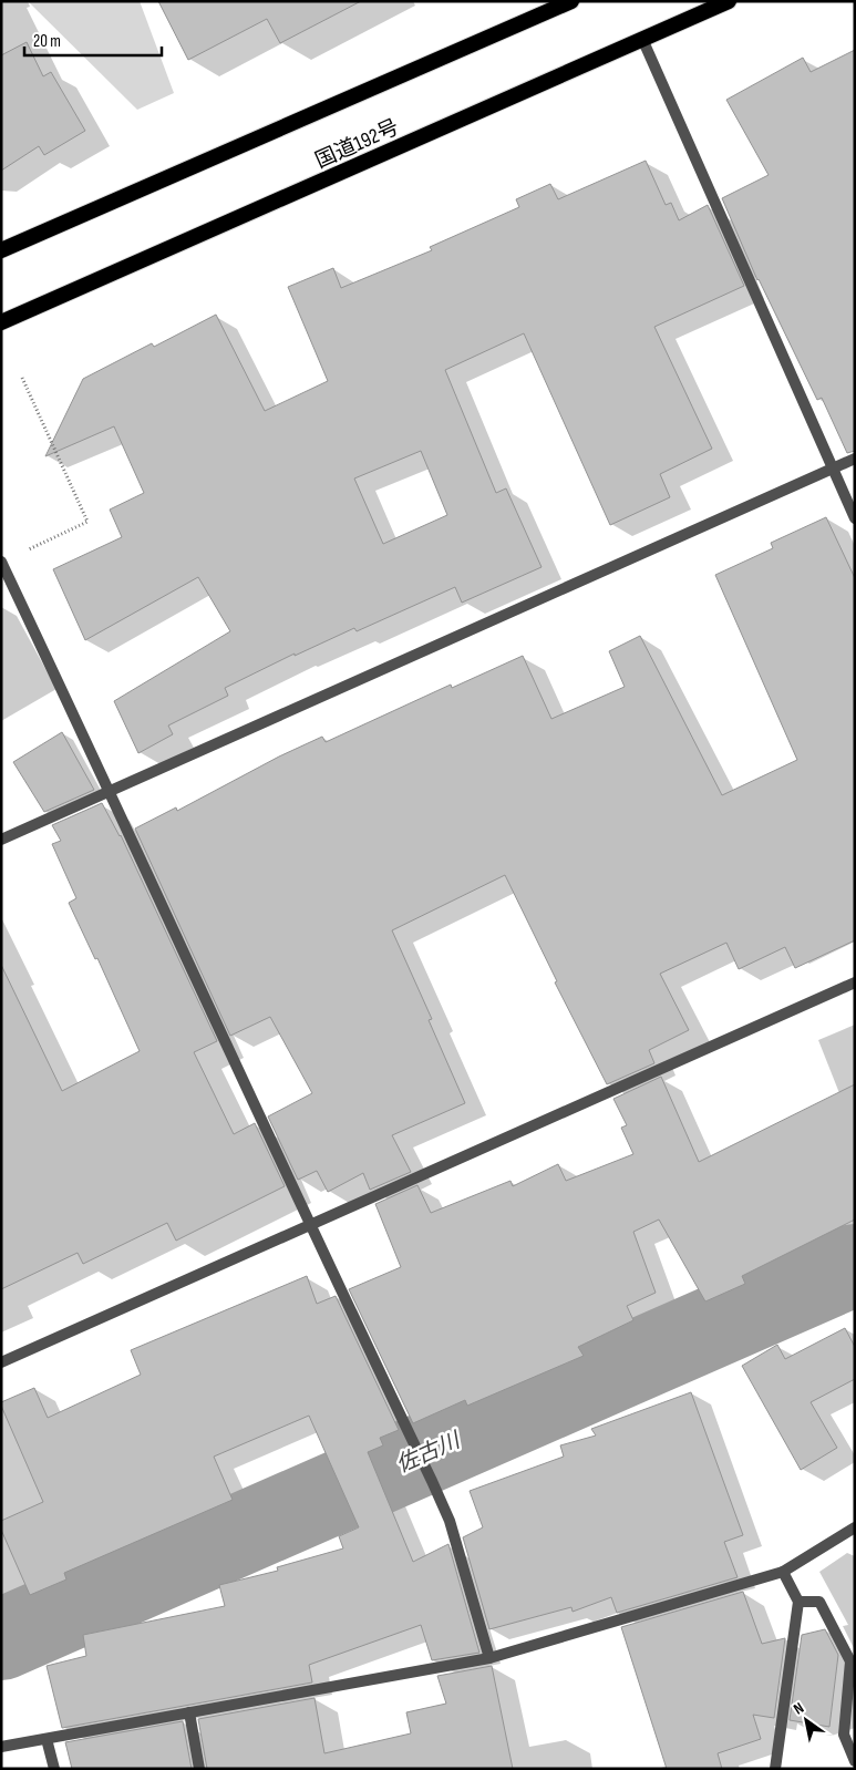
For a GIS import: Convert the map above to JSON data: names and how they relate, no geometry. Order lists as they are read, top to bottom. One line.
{"streets":{"highway":["国道192号"]},"water":["佐古川"],"scale_bar":"20 m","north":"top left"}
